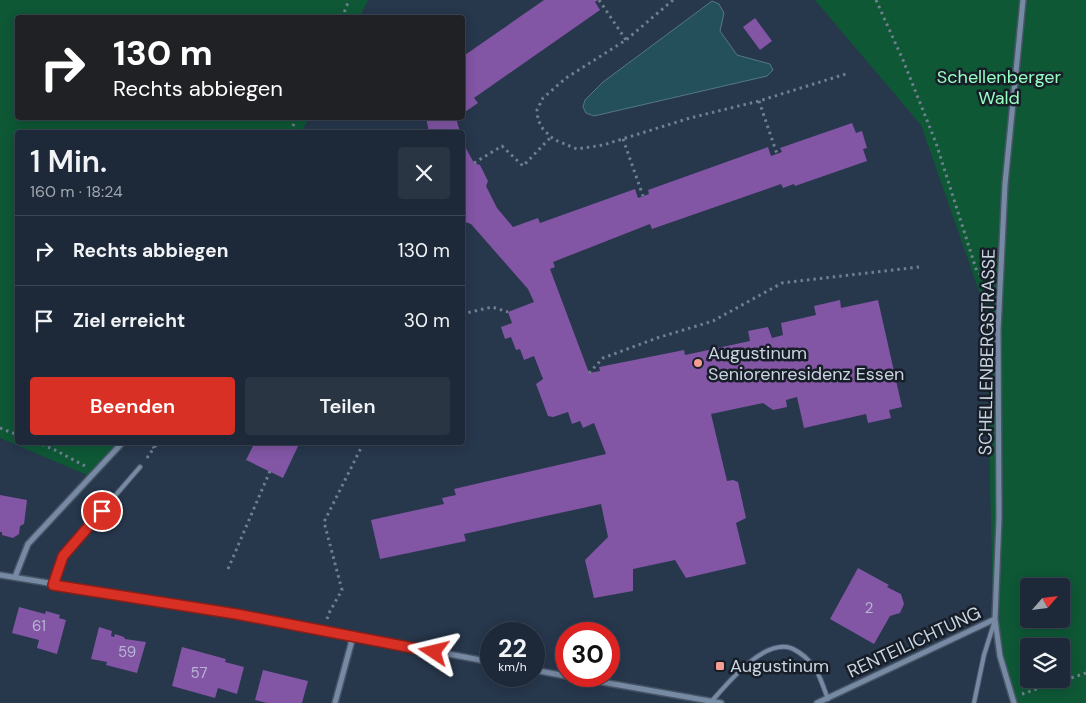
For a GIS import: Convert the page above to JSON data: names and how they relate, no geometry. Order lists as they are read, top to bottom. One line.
{"streets":{"street":["SCHELLENBERGSTRASSE","RENTEILICHTUNG"]},"crossings":[["SCHELLENBERGSTRASSE","RENTEILICHTUNG"]],"parks":["Schellenberger Wald"],"places":{"other":["Augustinum Seniorenresidenz Essen"],"transit":["Augustinum"]},"house_numbers":["2","61","59","57"],"north":"top right","page":{"turn":["130 m","Rechts abbiegen"],"heading":["1 Min.","160 m · 18:24"],"list":[{"name":"Rechts abbiegen","value":"130 m"},{"name":"Ziel erreicht","value":"30 m"}],"buttons":["Beenden","Teilen"],"speed":"22 km/h","limit":"30"}}
